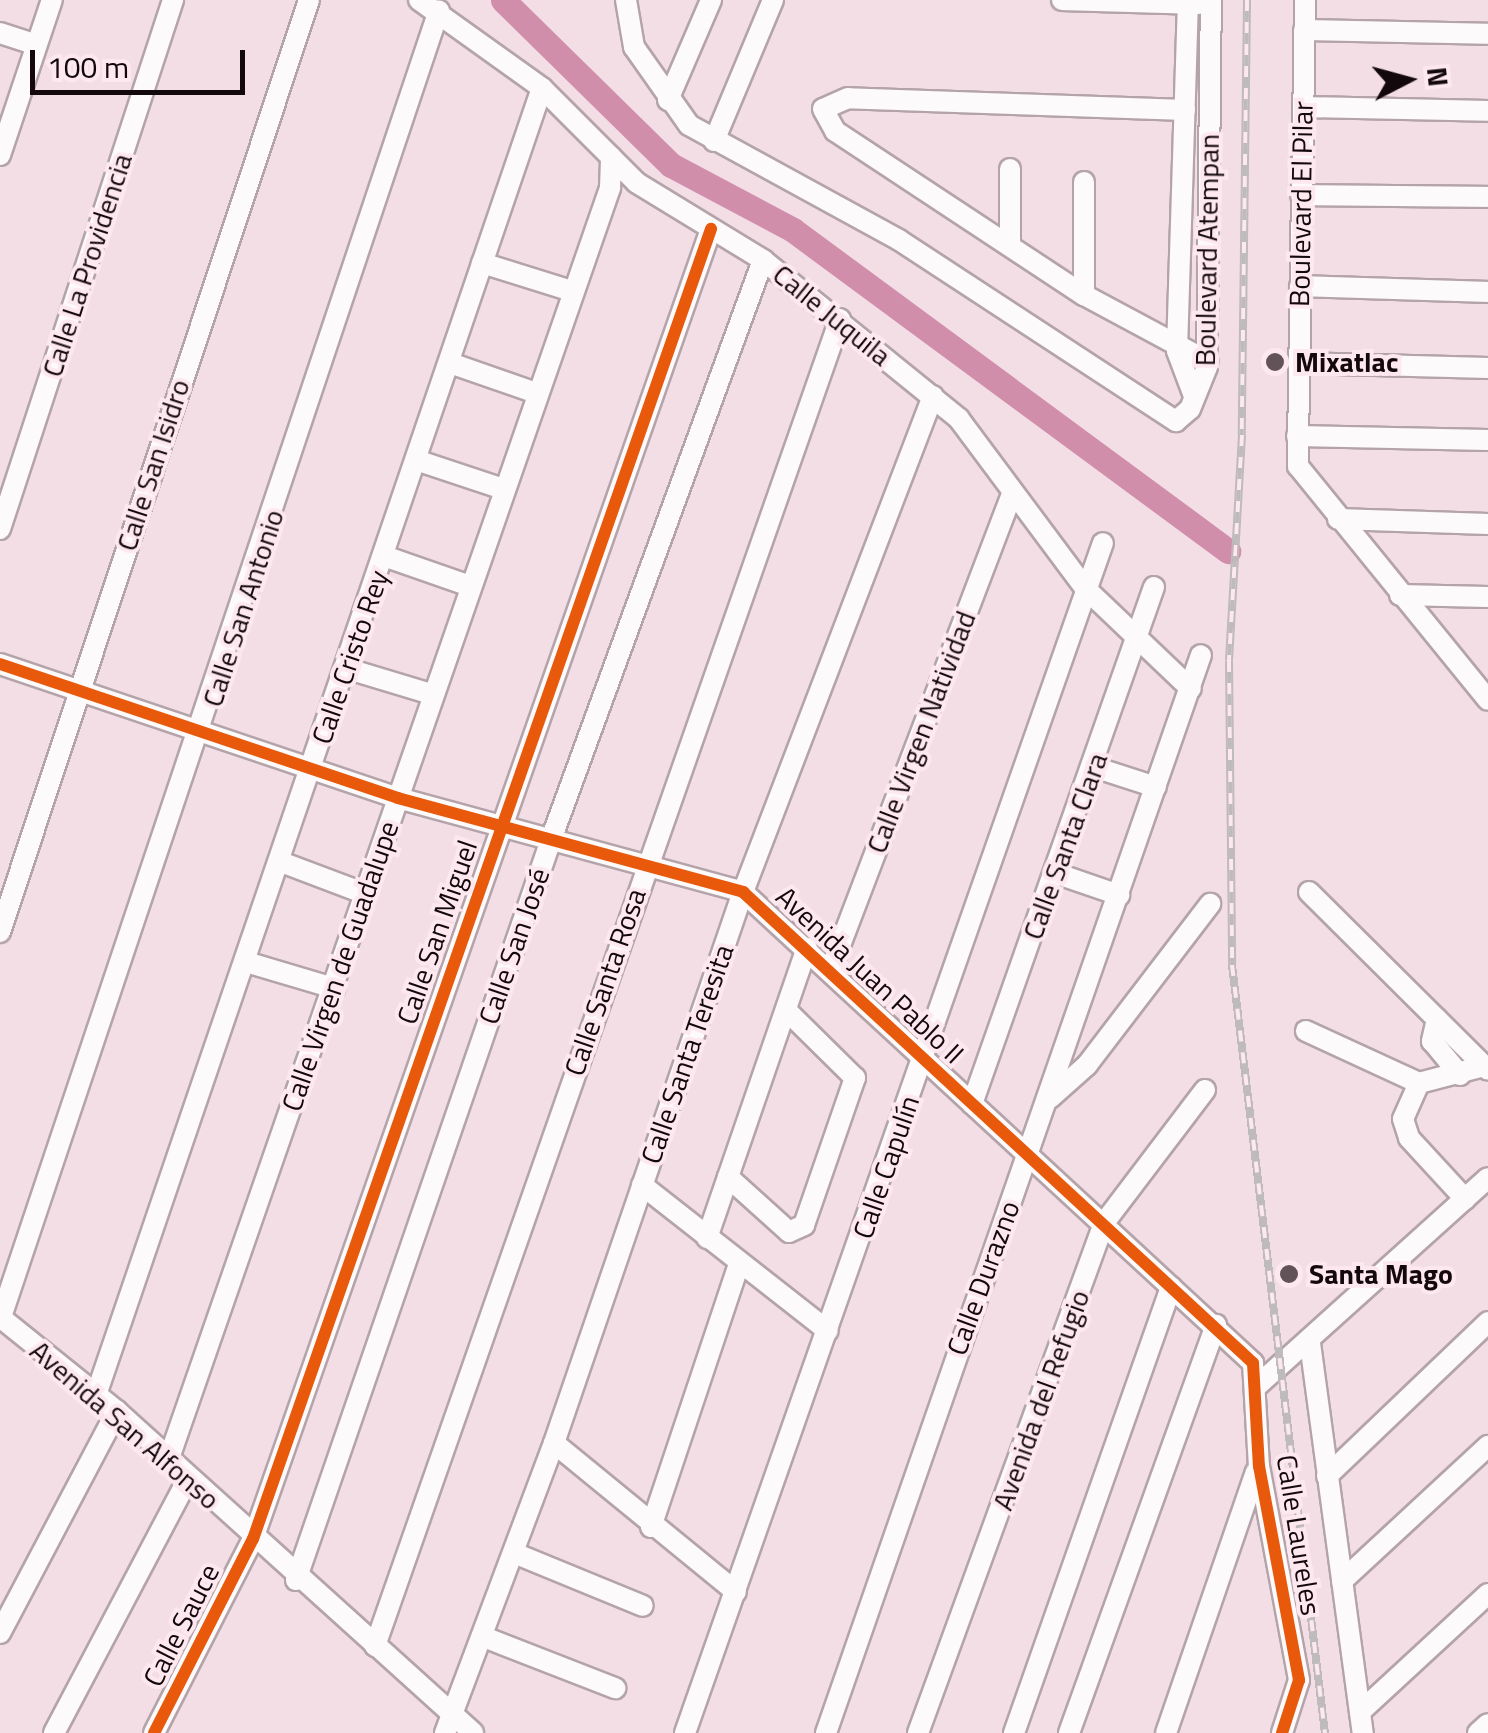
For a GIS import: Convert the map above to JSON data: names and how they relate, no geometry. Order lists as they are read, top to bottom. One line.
{"streets":{"street":["Boulevard El Pilar","Boulevard Atempan","Calle La Providencia","Calle Juquila","Calle San Isidro","Calle San Antonio","Calle Cristo Rey","Calle Virgen Natividad","Calle Santa Clara","Calle San Miguel","Calle San José","Calle Virgen de Guadalupe","Avenida Juan Pablo II","Calle Santa Rosa","Calle Santa Teresita","Calle Capulín","Calle Durazno","Avenida del Refugio","Avenida San Alfonso","Calle Laureles","Calle Sauce"]},"crossings":[["Calle Juquila","Calle San Antonio"],["Calle Juquila","Calle Cristo Rey"],["Calle Juquila","Calle Virgen Natividad"],["Calle Juquila","Calle Santa Clara"],["Calle Juquila","Calle San Miguel"],["Calle Juquila","Calle San José"],["Calle Juquila","Calle Virgen de Guadalupe"],["Calle Juquila","Calle Santa Rosa"],["Calle Juquila","Calle Santa Teresita"],["Calle Juquila","Calle Capulín"],["Calle Juquila","Calle Durazno"],["Calle San Isidro","Avenida Juan Pablo II"],["Calle San Antonio","Avenida Juan Pablo II"],["Calle San Antonio","Avenida San Alfonso"],["Calle Cristo Rey","Avenida Juan Pablo II"],["Calle Cristo Rey","Avenida San Alfonso"],["Calle Virgen Natividad","Avenida Juan Pablo II"],["Calle Santa Clara","Avenida Juan Pablo II"],["Calle San Miguel","Avenida Juan Pablo II"],["Calle San Miguel","Avenida San Alfonso"],["Calle San Miguel","Calle Sauce"],["Calle San José","Avenida Juan Pablo II"],["Calle San José","Avenida San Alfonso"],["Calle Virgen de Guadalupe","Avenida Juan Pablo II"],["Calle Virgen de Guadalupe","Avenida San Alfonso"],["Avenida Juan Pablo II","Calle Santa Rosa"],["Avenida Juan Pablo II","Calle Santa Teresita"],["Avenida Juan Pablo II","Calle Capulín"],["Avenida Juan Pablo II","Calle Durazno"],["Avenida Juan Pablo II","Avenida del Refugio"],["Avenida Juan Pablo II","Calle Laureles"],["Calle Santa Rosa","Avenida San Alfonso"],["Calle Santa Teresita","Avenida San Alfonso"],["Avenida San Alfonso","Calle Sauce"]],"places":["Mixatlac","Santa Mago"],"scale_bar":"100 m","north":"right"}
